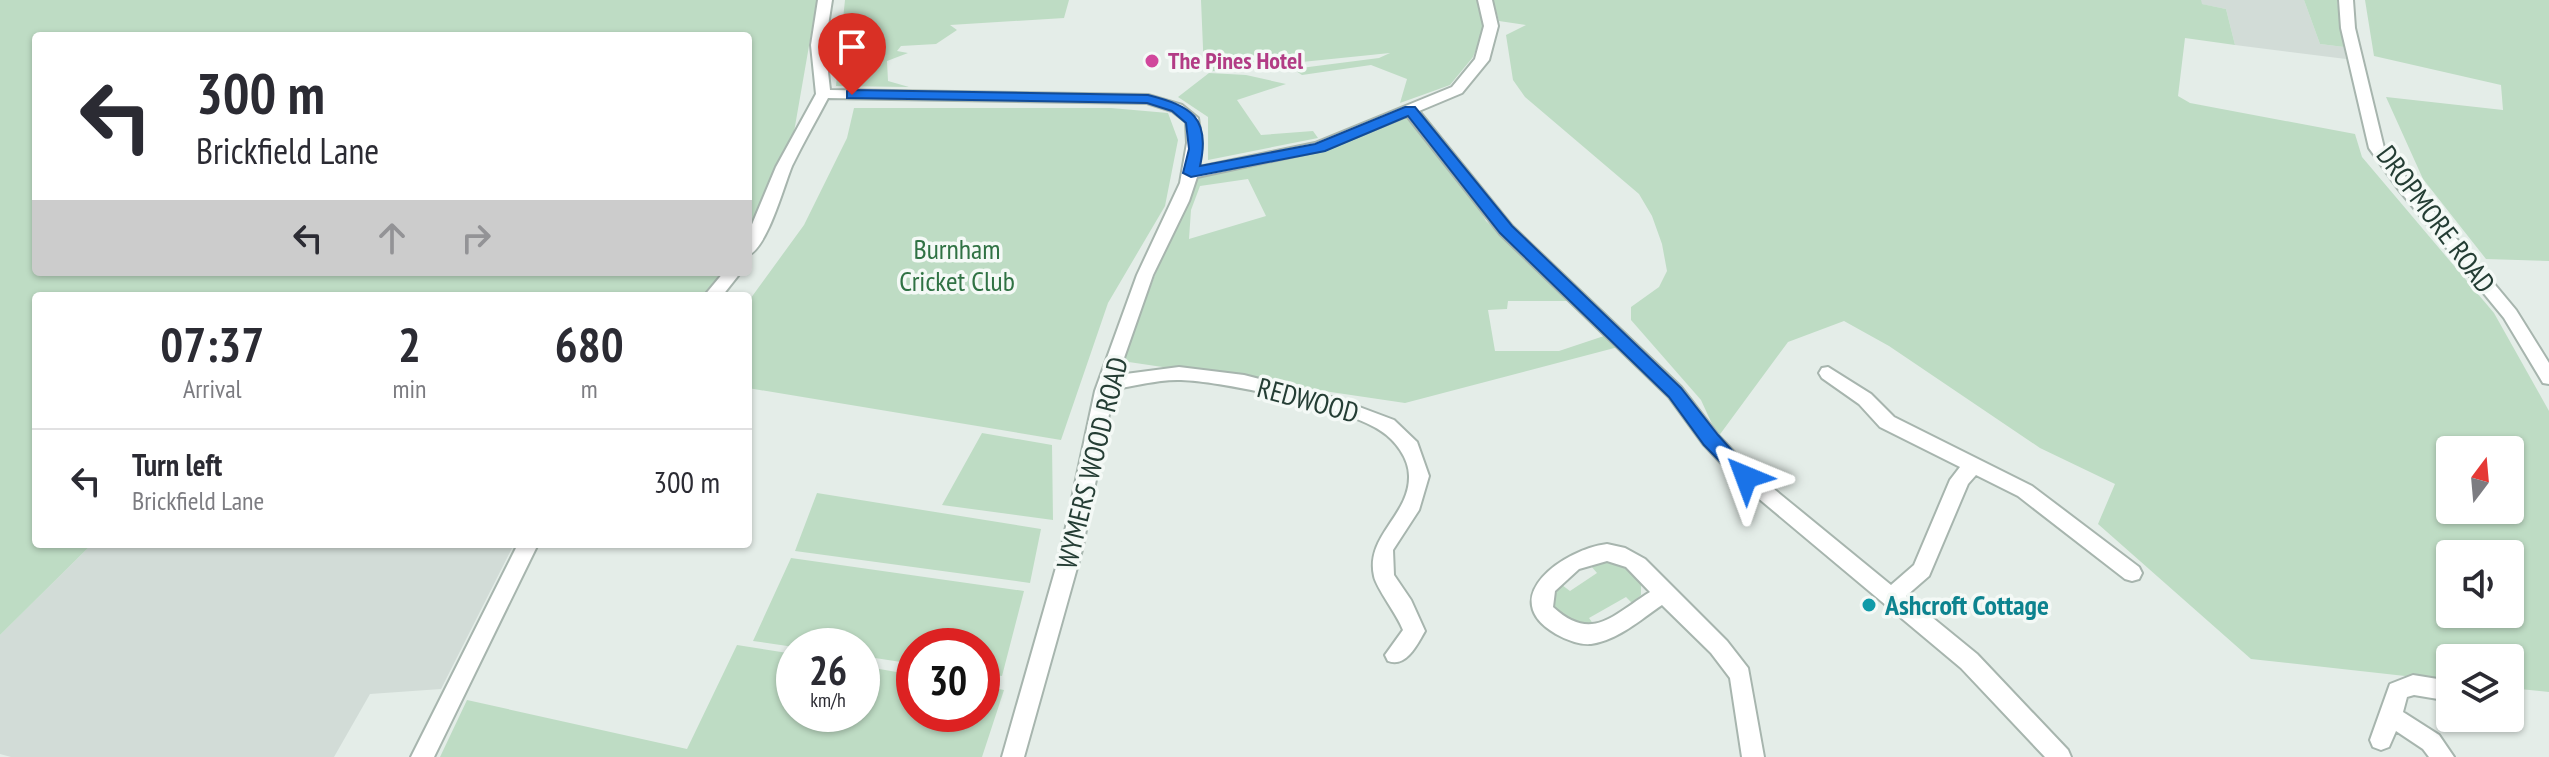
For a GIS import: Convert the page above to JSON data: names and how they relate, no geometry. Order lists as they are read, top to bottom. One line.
{"streets":{"street":["DROPMORE ROAD","REDWOOD","WYMERS WOOD ROAD"]},"crossings":[["REDWOOD","WYMERS WOOD ROAD"]],"parks":["Burnham Cricket Club"],"places":["The Pines Hotel","Ashcroft Cottage"],"north":"top","page":{"turn":["300 m","Brickfield Lane"],"eta":["07:37","Arrival","2","min","680","m"],"list":[{"name":"Turn left","note":"Brickfield Lane","value":"300 m"}],"speed":"26 km/h","limit":"30"}}
